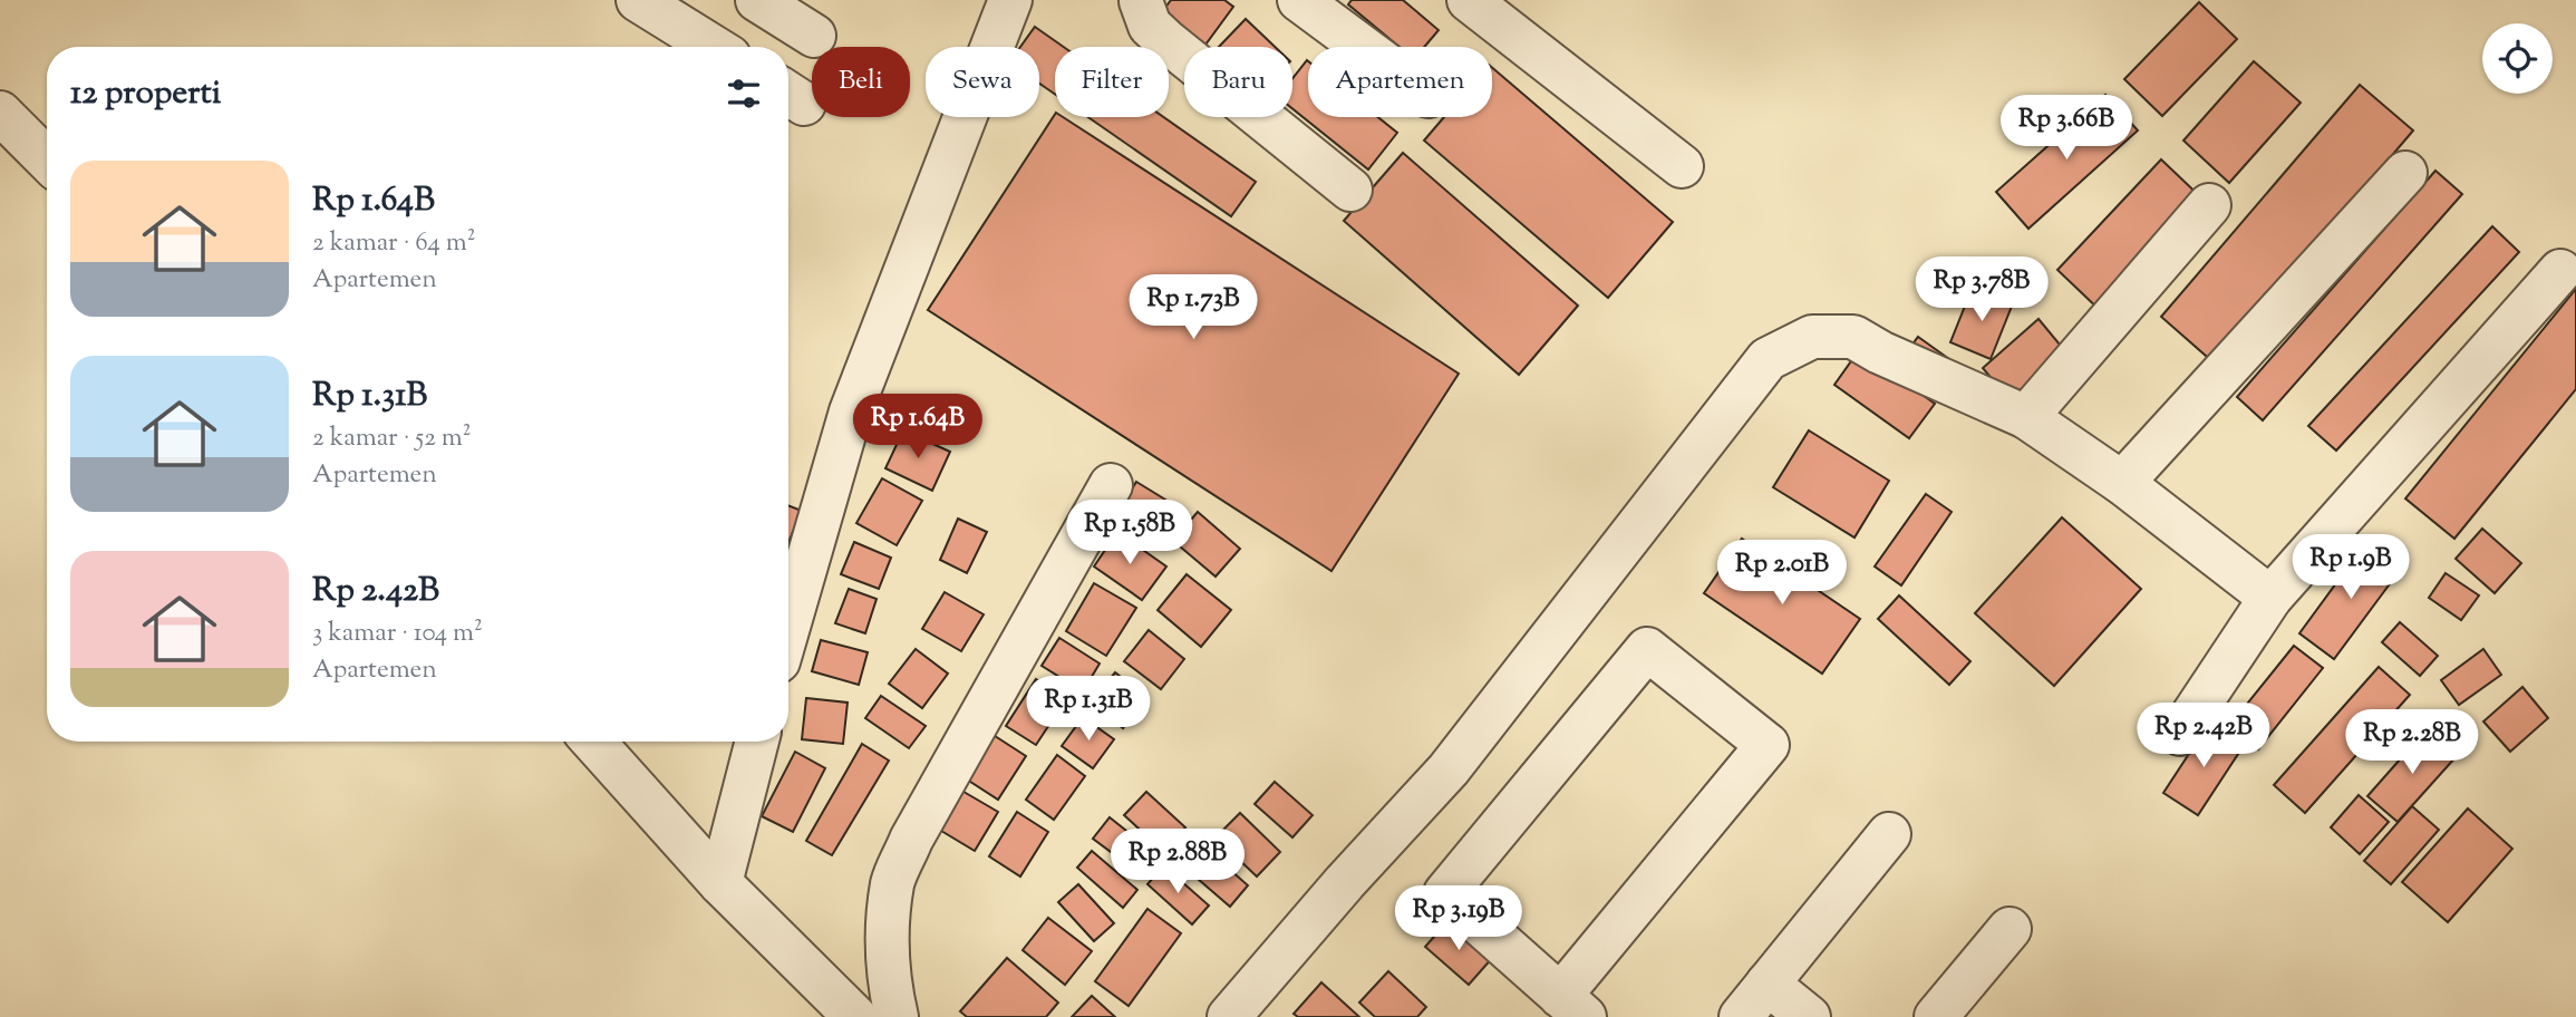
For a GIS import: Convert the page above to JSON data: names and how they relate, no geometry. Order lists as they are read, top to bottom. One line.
{"page":{"chip":["Beli","Sewa","Filter","Baru","Apartemen"],"heading":"12 properti","price":["Rp 3.66B","Rp 3.78B","Rp 1.73B","Rp 1.64B","Rp 1.58B","Rp 1.9B","Rp 2.01B","Rp 1.31B","Rp 2.42B","Rp 2.28B","Rp 2.88B","Rp 3.19B"],"list":[{"name":"Rp 1.64B","note":"2 kamar · 64 m² · Apartemen"},{"name":"Rp 1.31B","note":"2 kamar · 52 m² · Apartemen"},{"name":"Rp 2.42B","note":"3 kamar · 104 m² · Apartemen"}]}}
